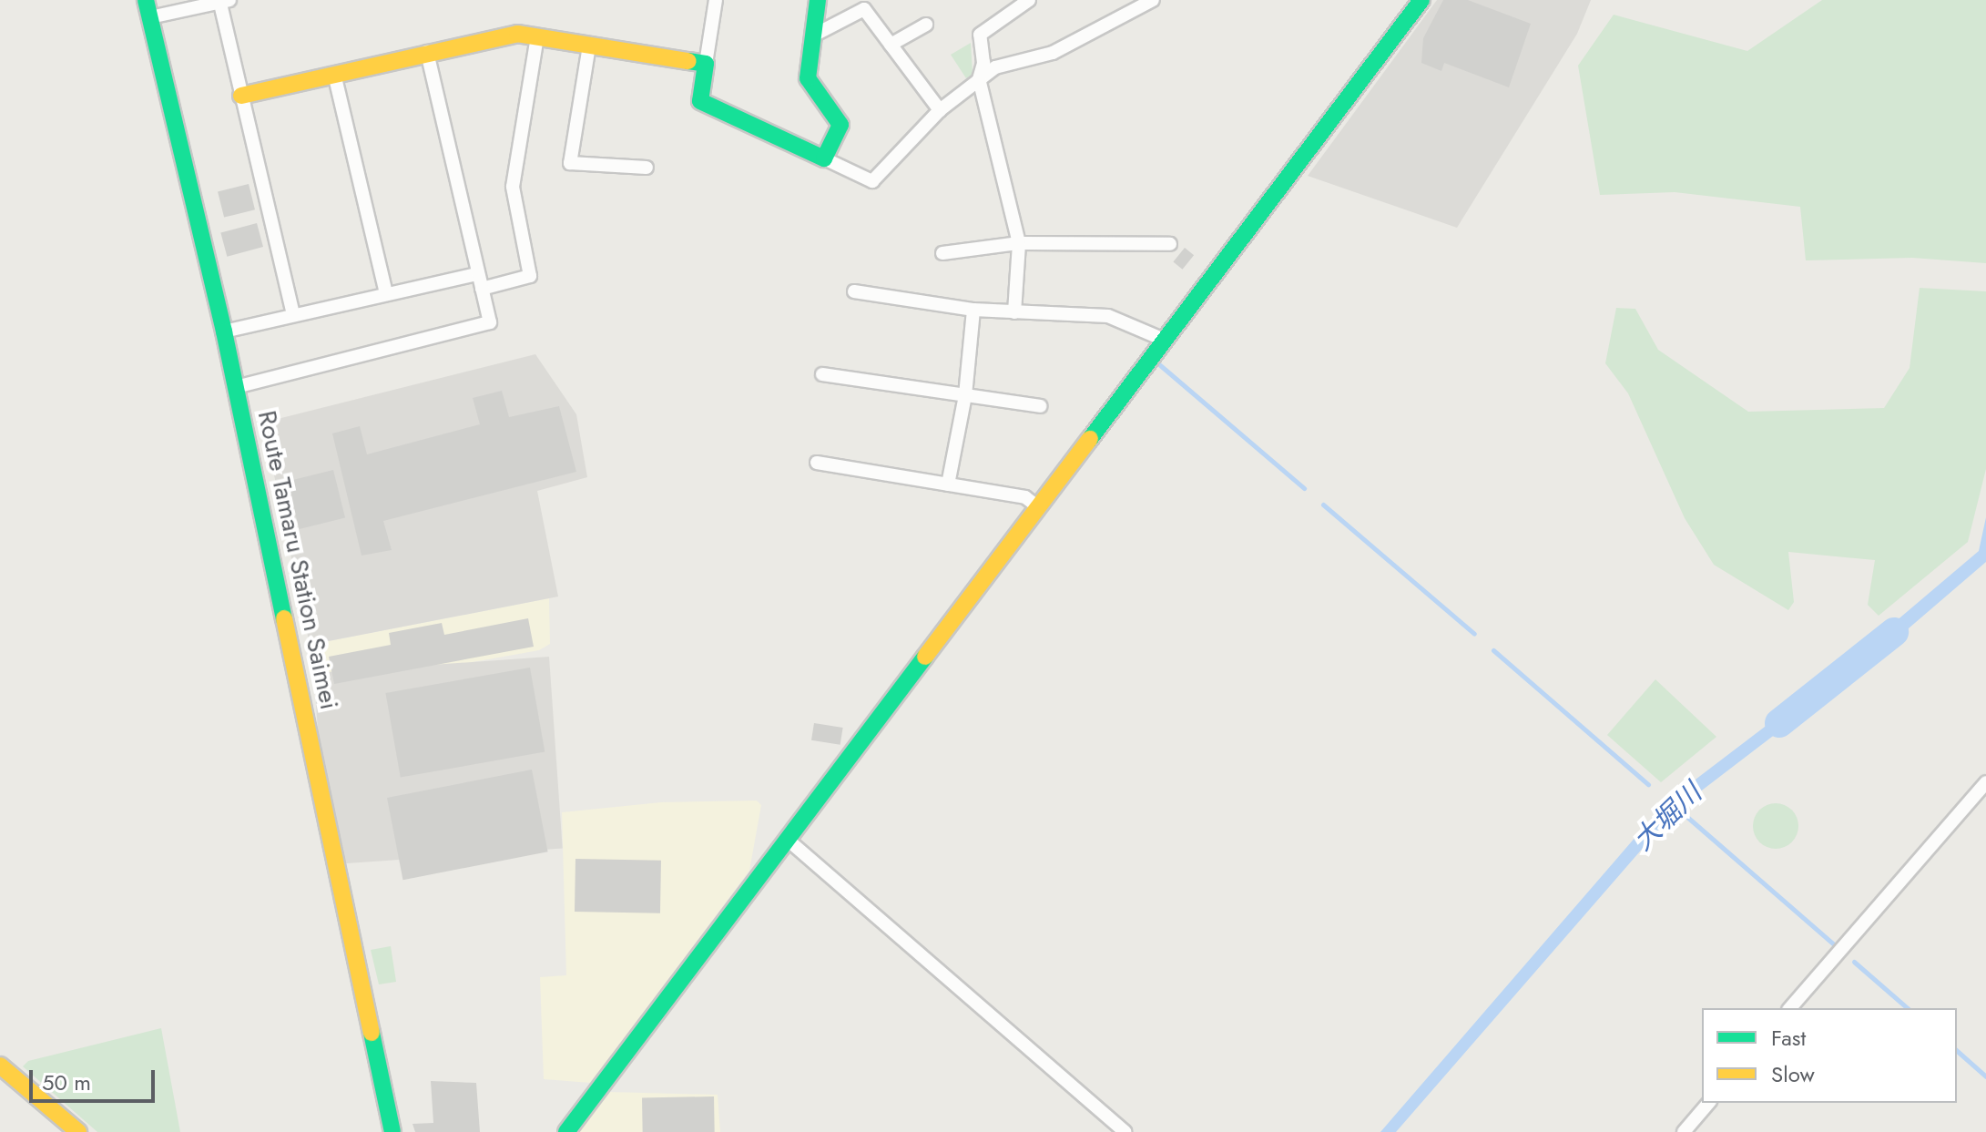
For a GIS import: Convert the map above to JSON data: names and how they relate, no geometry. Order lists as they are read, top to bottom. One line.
{"streets":{"street":["Route Tamaru Station Saimei"]},"water":["大堀川"],"legend":["Fast","Slow"],"scale_bar":"50 m"}
